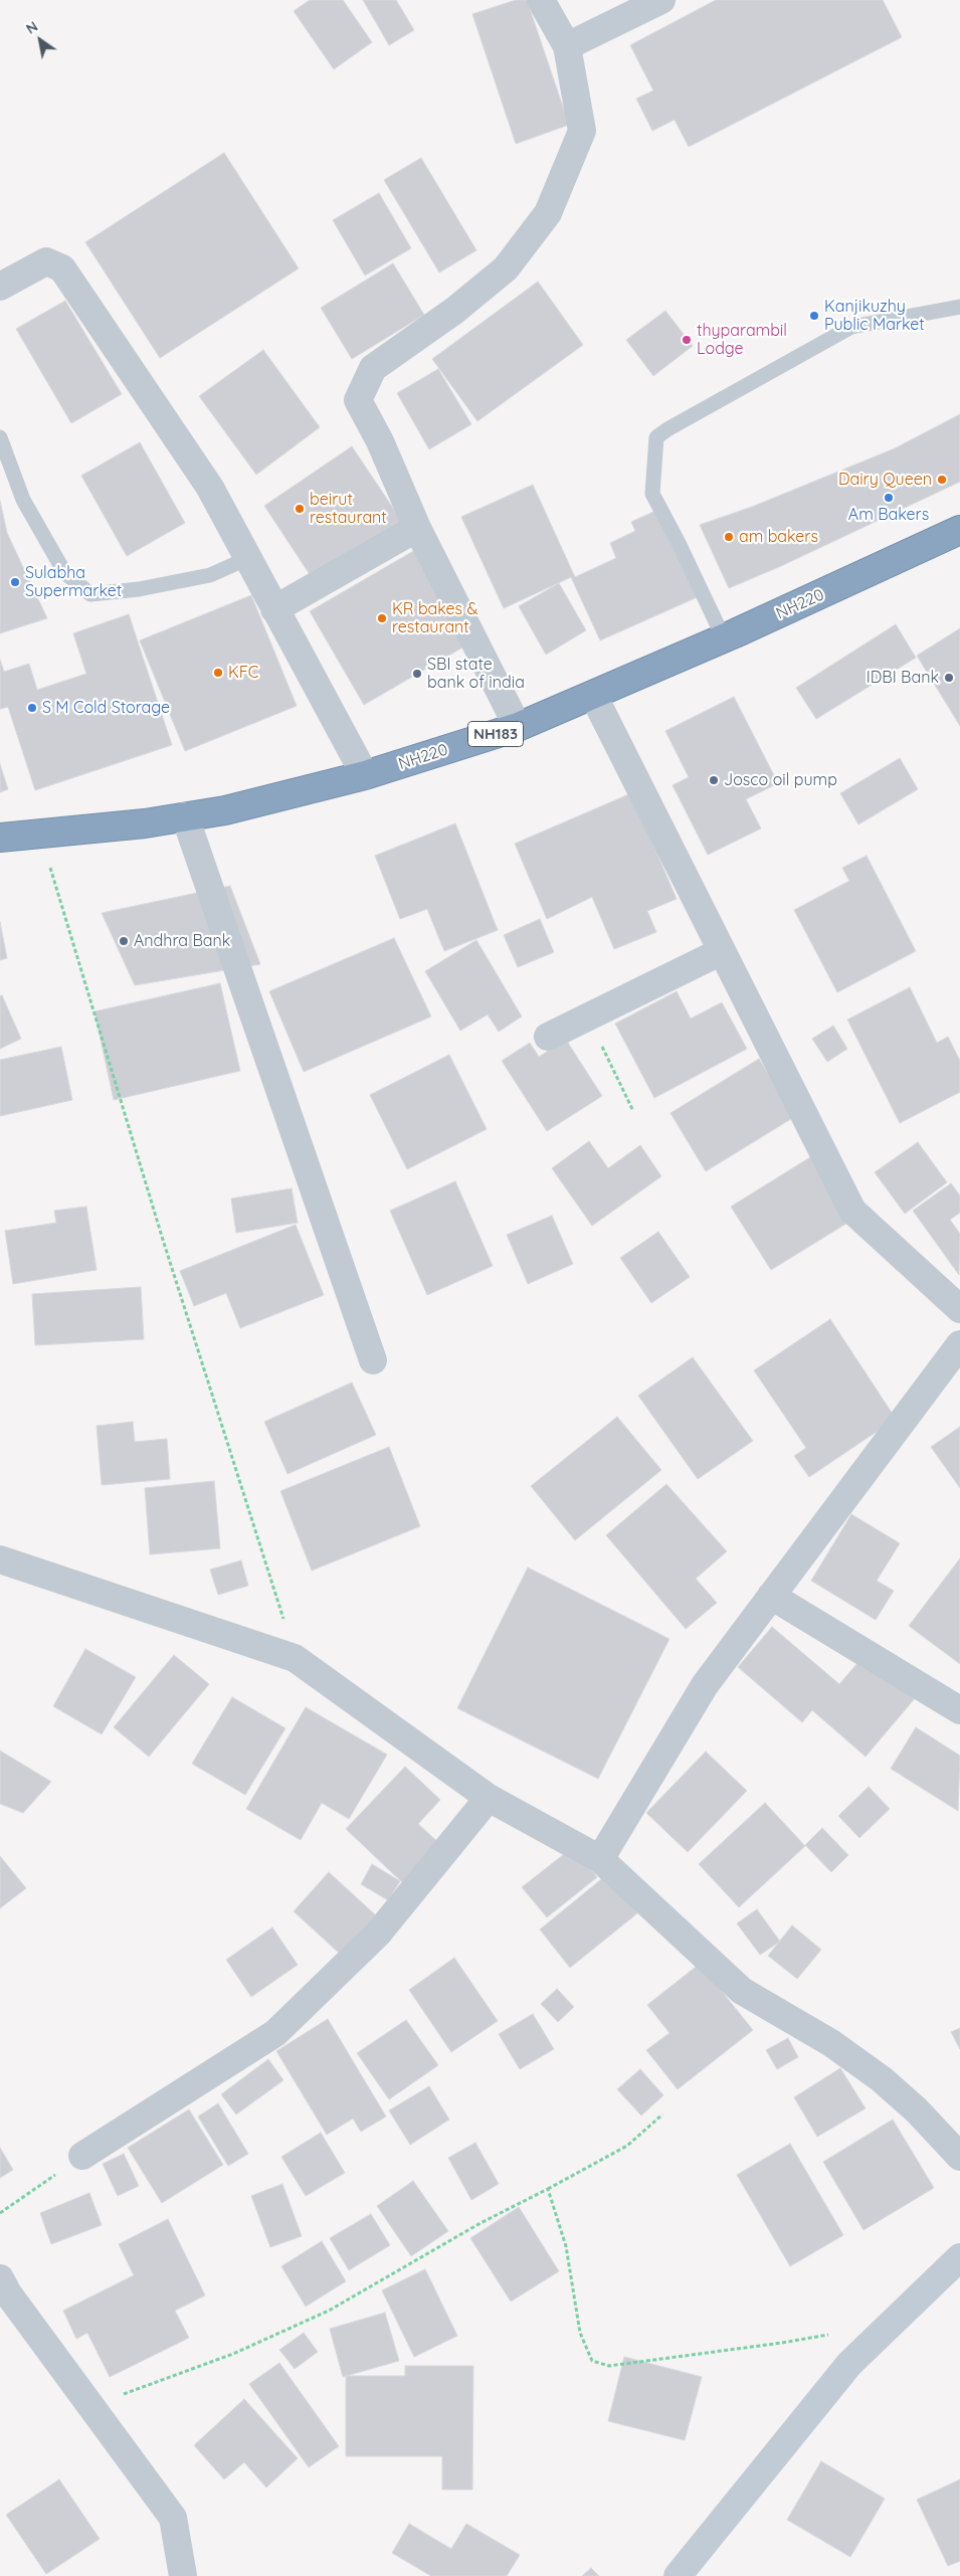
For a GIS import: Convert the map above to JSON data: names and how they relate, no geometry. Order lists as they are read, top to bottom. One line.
{"streets":{"highway":["NH220","NH183"]},"places":["Kanjikuzhy Public Market","thyparambil Lodge","Dairy Queen","Am Bakers","beirut restaurant","am bakers","Sulabha Supermarket","KR bakes & restaurant","KFC","SBI state bank of india","IDBI Bank","S M Cold Storage","Josco oil pump","Andhra Bank"],"north":"top left"}
